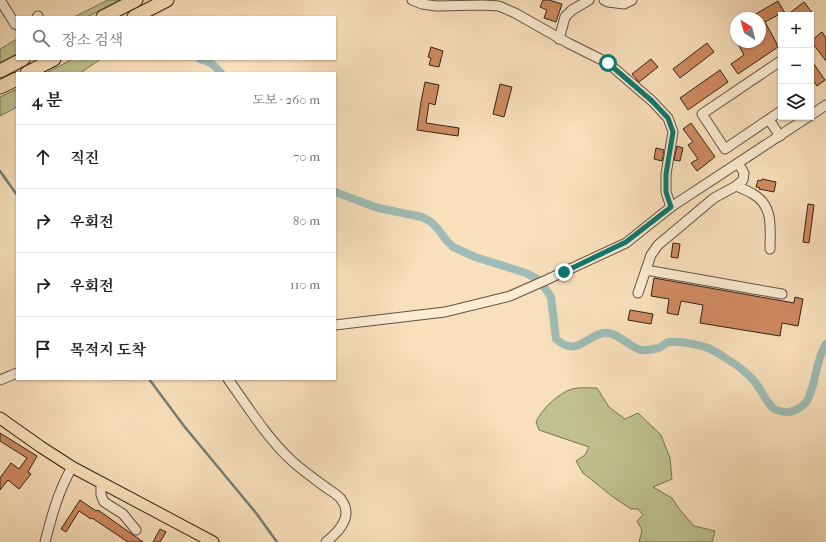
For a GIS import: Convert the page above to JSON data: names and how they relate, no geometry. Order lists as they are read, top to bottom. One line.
{"north":"top left","page":{"map_buttons":["+","−"],"search":"장소 검색","heading":["4 분","도보 · 260 m"],"list":[["직진","70 m"],["우회전","80 m"],["우회전","110 m"],"목적지 도착"]}}
